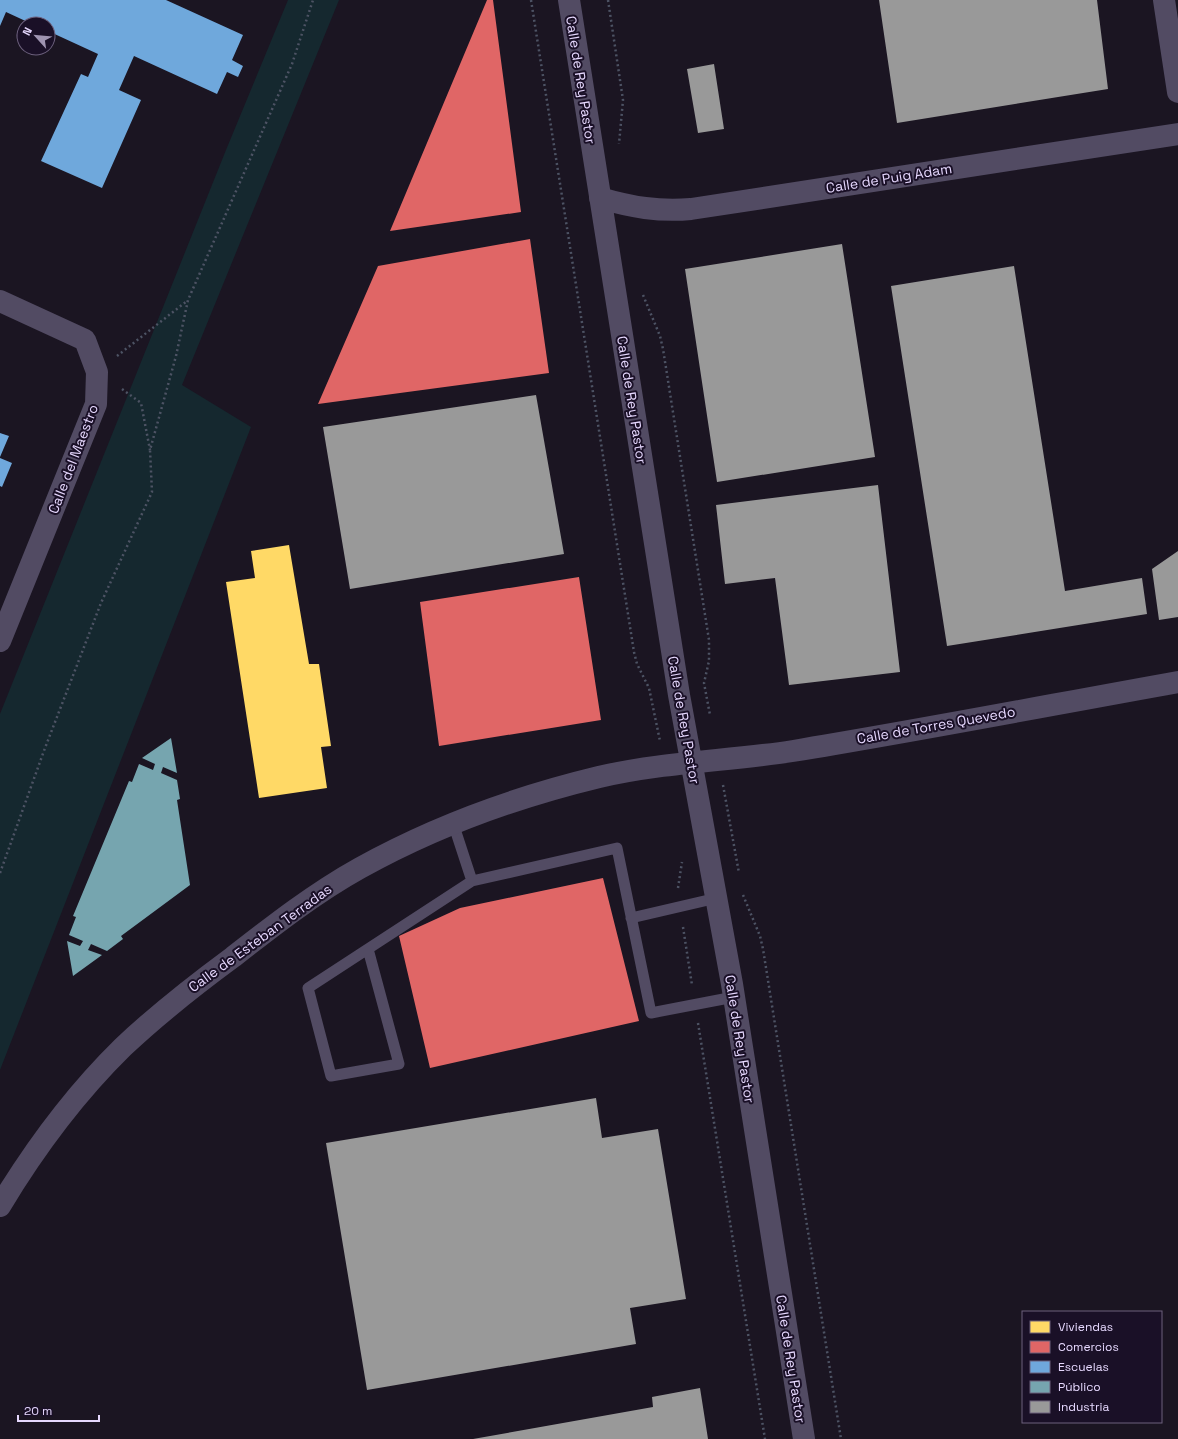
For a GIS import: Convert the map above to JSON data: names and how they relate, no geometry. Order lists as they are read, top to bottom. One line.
{"streets":{"street":["Calle de Rey Pastor","Calle de Puig Adam","Calle del Maestro","Calle de Torres Quevedo","Calle de Esteban Terradas"]},"crossings":[["Calle de Rey Pastor","Calle de Puig Adam"],["Calle de Rey Pastor","Calle de Torres Quevedo"],["Calle de Rey Pastor","Calle de Esteban Terradas"],["Calle de Torres Quevedo","Calle de Esteban Terradas"]],"legend":["Viviendas","Comercios","Escuelas","Público","Industria"],"scale_bar":"20 m","north":"top left"}
